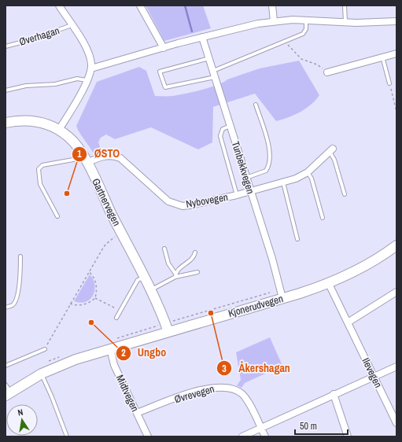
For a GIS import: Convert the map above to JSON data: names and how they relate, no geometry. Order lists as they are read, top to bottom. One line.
{"streets":{"main road":["Gartnervegen","Kjonerudvegen"],"street":["Tunbekkvegen","Nybovegen","Ilevegen","Midtvegen","Øvrevegen"],"lane":["Øverhagan"]},"crossings":[["Tunbekkvegen","Nybovegen"],["Tunbekkvegen","Kjonerudvegen"],["Nybovegen","Gartnervegen"],["Gartnervegen","Kjonerudvegen"],["Kjonerudvegen","Ilevegen"],["Kjonerudvegen","Midtvegen"],["Midtvegen","Øvrevegen"]],"places":["ØSTO","Åkershagan","Ungbo"],"scale_bar":"50 m","north":"top"}
